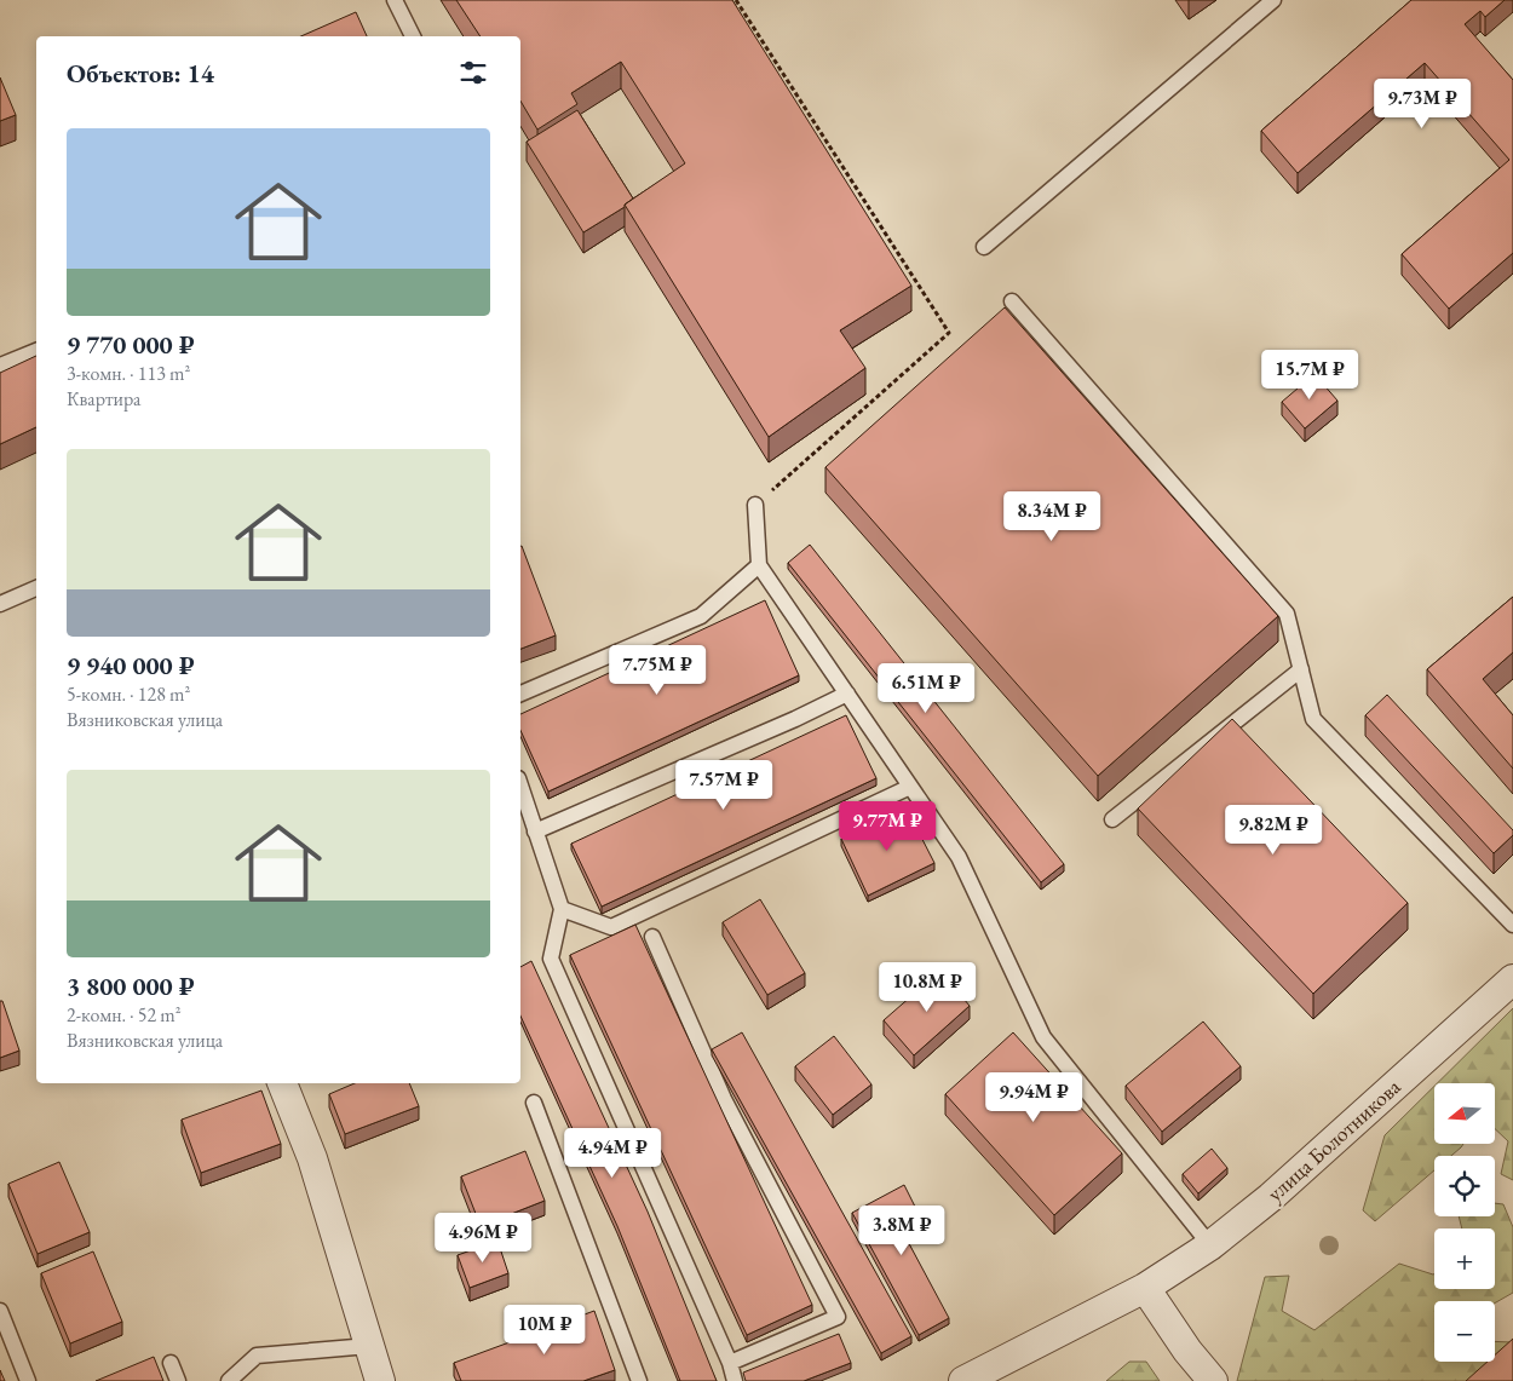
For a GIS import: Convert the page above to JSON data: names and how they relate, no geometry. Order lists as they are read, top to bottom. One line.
{"streets":{"street":["улица Болотникова"]},"north":"left","page":{"heading":"Объектов: 14","price":["9.73M ₽","15.7M ₽","8.34M ₽","7.75M ₽","6.51M ₽","7.57M ₽","9.77M ₽","9.82M ₽","10.8M ₽","9.94M ₽","4.94M ₽","3.8M ₽","4.96M ₽","10M ₽"],"list":[{"name":"9 770 000 ₽","note":"3-комн. · 113 m² · Квартира"},{"name":"9 940 000 ₽","note":"5-комн. · 128 m² · Вязниковская улица"},{"name":"3 800 000 ₽","note":"2-комн. · 52 m² · Вязниковская улица"}],"map_buttons":["+","−"]}}
